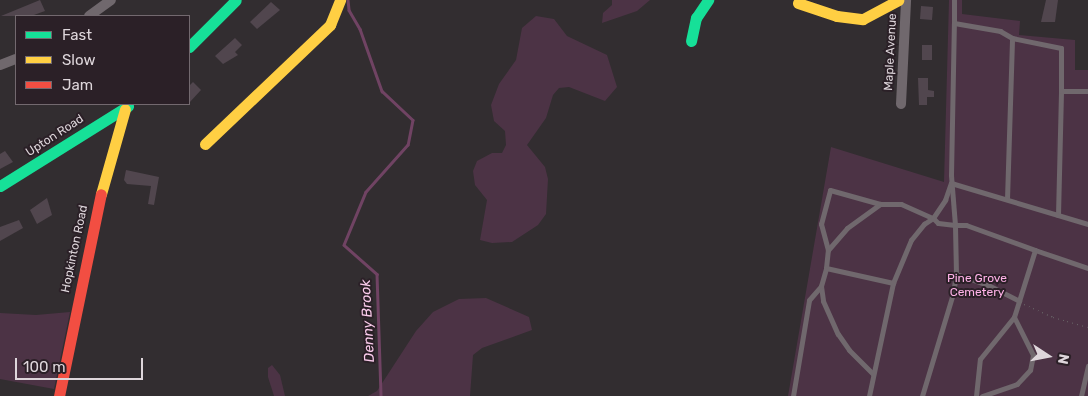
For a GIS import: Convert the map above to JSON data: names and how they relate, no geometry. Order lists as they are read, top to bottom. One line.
{"streets":{"main road":["Upton Road","Hopkinton Road"],"street":["Maple Avenue"]},"crossings":[["Upton Road","Hopkinton Road"]],"water":["Denny Brook"],"parks":["Pine Grove Cemetery"],"legend":["Fast","Slow","Jam"],"scale_bar":"100 m","north":"right"}
